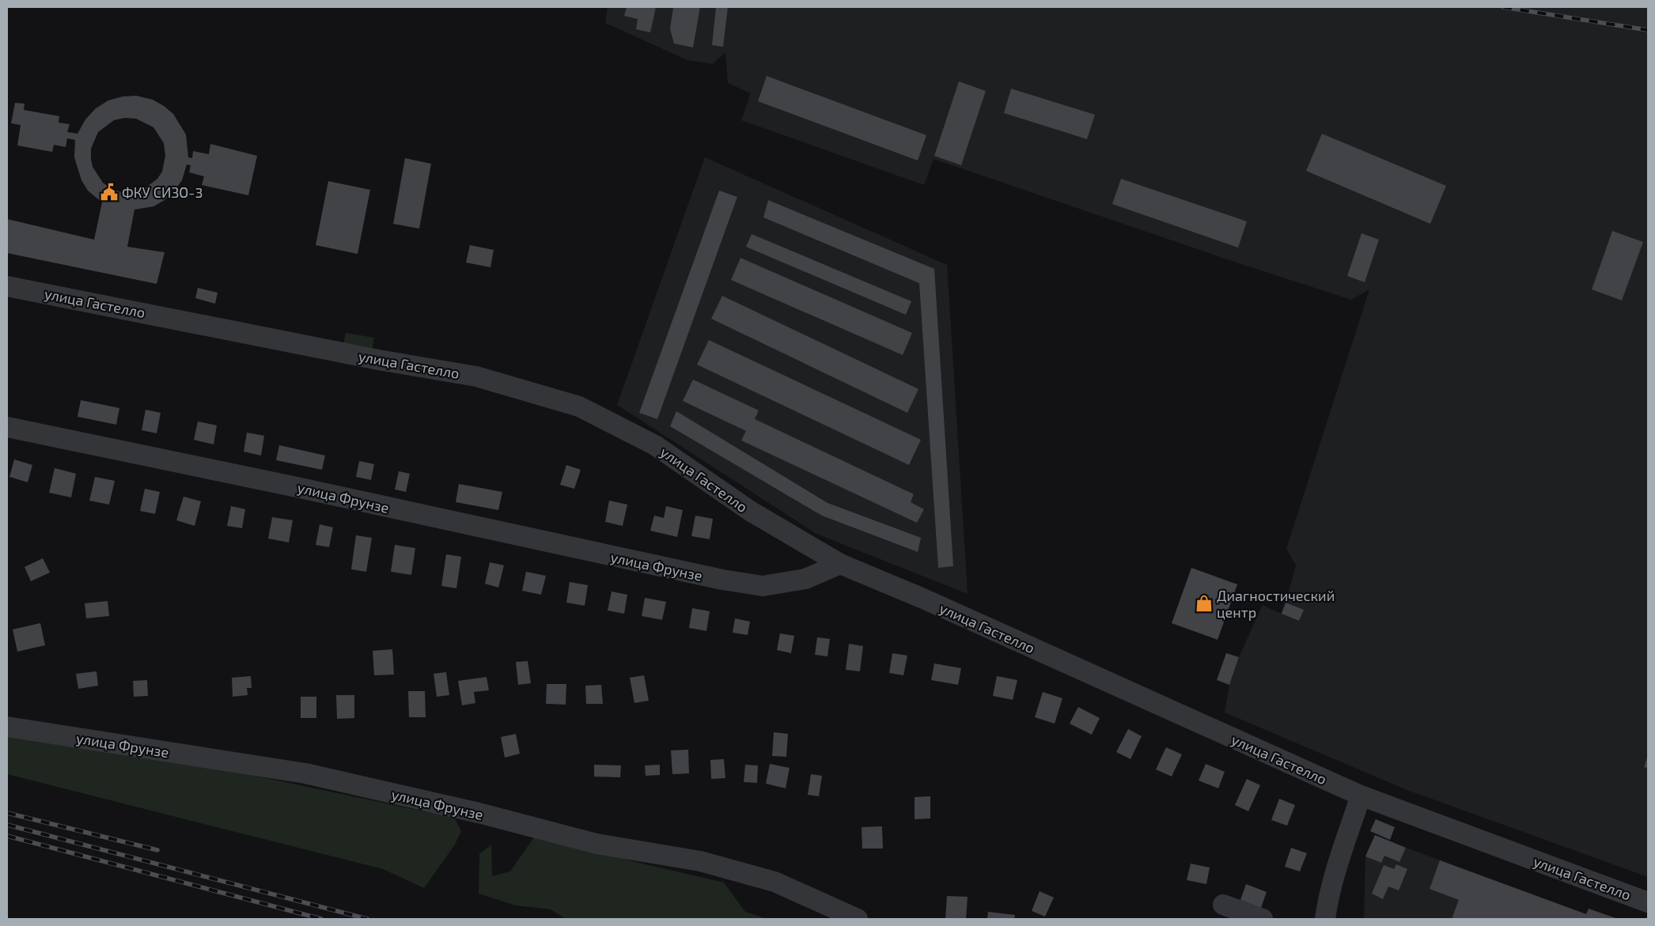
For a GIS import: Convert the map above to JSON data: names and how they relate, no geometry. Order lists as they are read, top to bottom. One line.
{"streets":{"street":["улица Гастелло","улица Фрунзе"]},"crossings":[["улица Гастелло","улица Фрунзе"]],"places":{"public building":["ФКУ СИЗО-3"],"shop":["Диагностический центр"]}}
